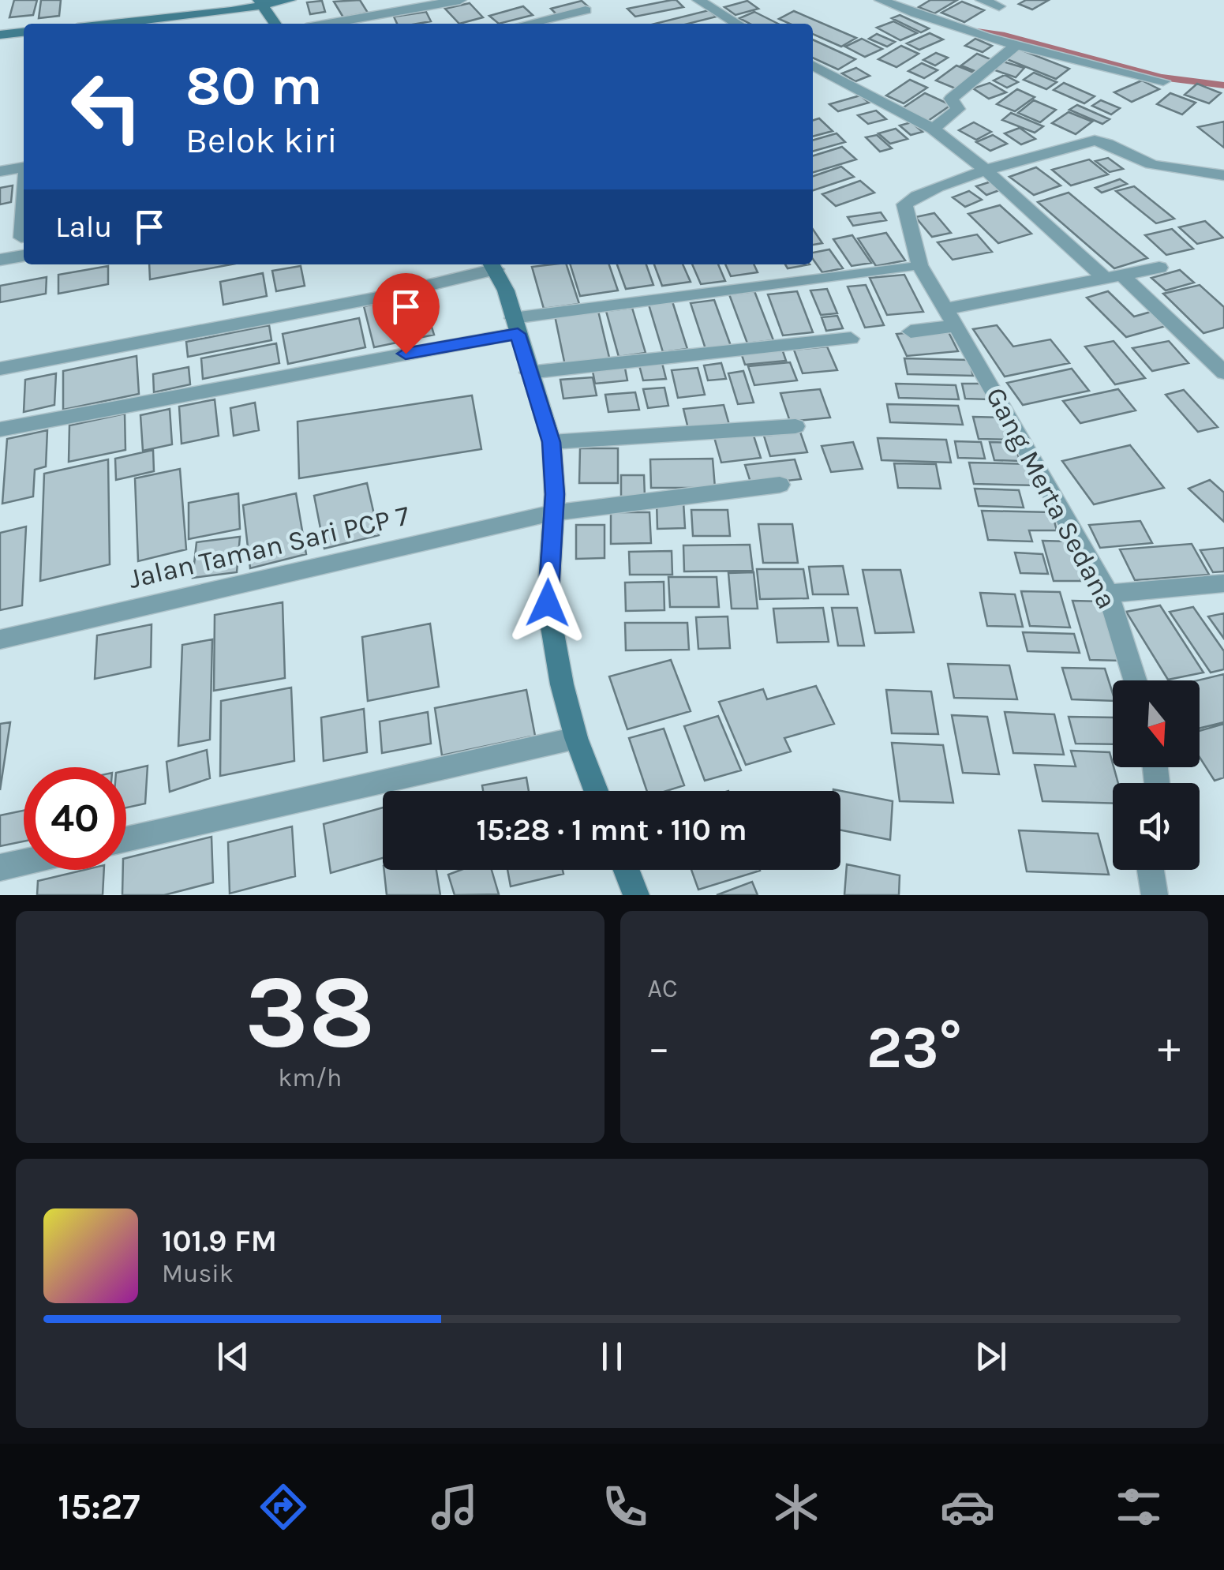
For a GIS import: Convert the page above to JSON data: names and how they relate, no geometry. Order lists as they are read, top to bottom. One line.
{"streets":{"street":["Gang Merta Sedana","Jalan Taman Sari PCP 7"]},"north":"bottom","page":{"turn":["80 m","Belok kiri"],"then":"Lalu","limit":"40","trip":"15:28 · 1 mnt · 110 m","tile":[["38","km/h"],"AC"],"heat":["−","23°","+"],"song":["101.9 FM","Musik"],"tabs":"15:27"}}
